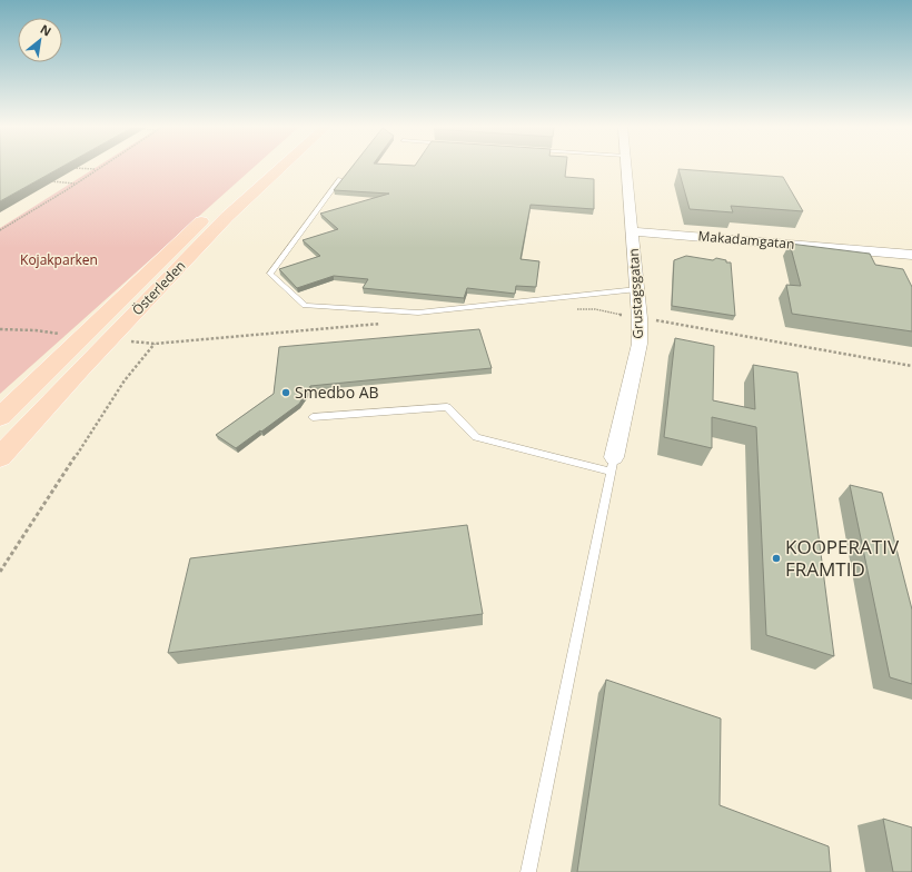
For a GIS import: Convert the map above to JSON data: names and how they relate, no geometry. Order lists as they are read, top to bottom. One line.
{"streets":{"main road":["Österleden"],"street":["Makadamgatan","Grustagsgatan"]},"crossings":[["Makadamgatan","Grustagsgatan"]],"parks":["Kojakparken"],"places":["Smedbo AB","KOOPERATIV FRAMTID"],"north":"top right"}
